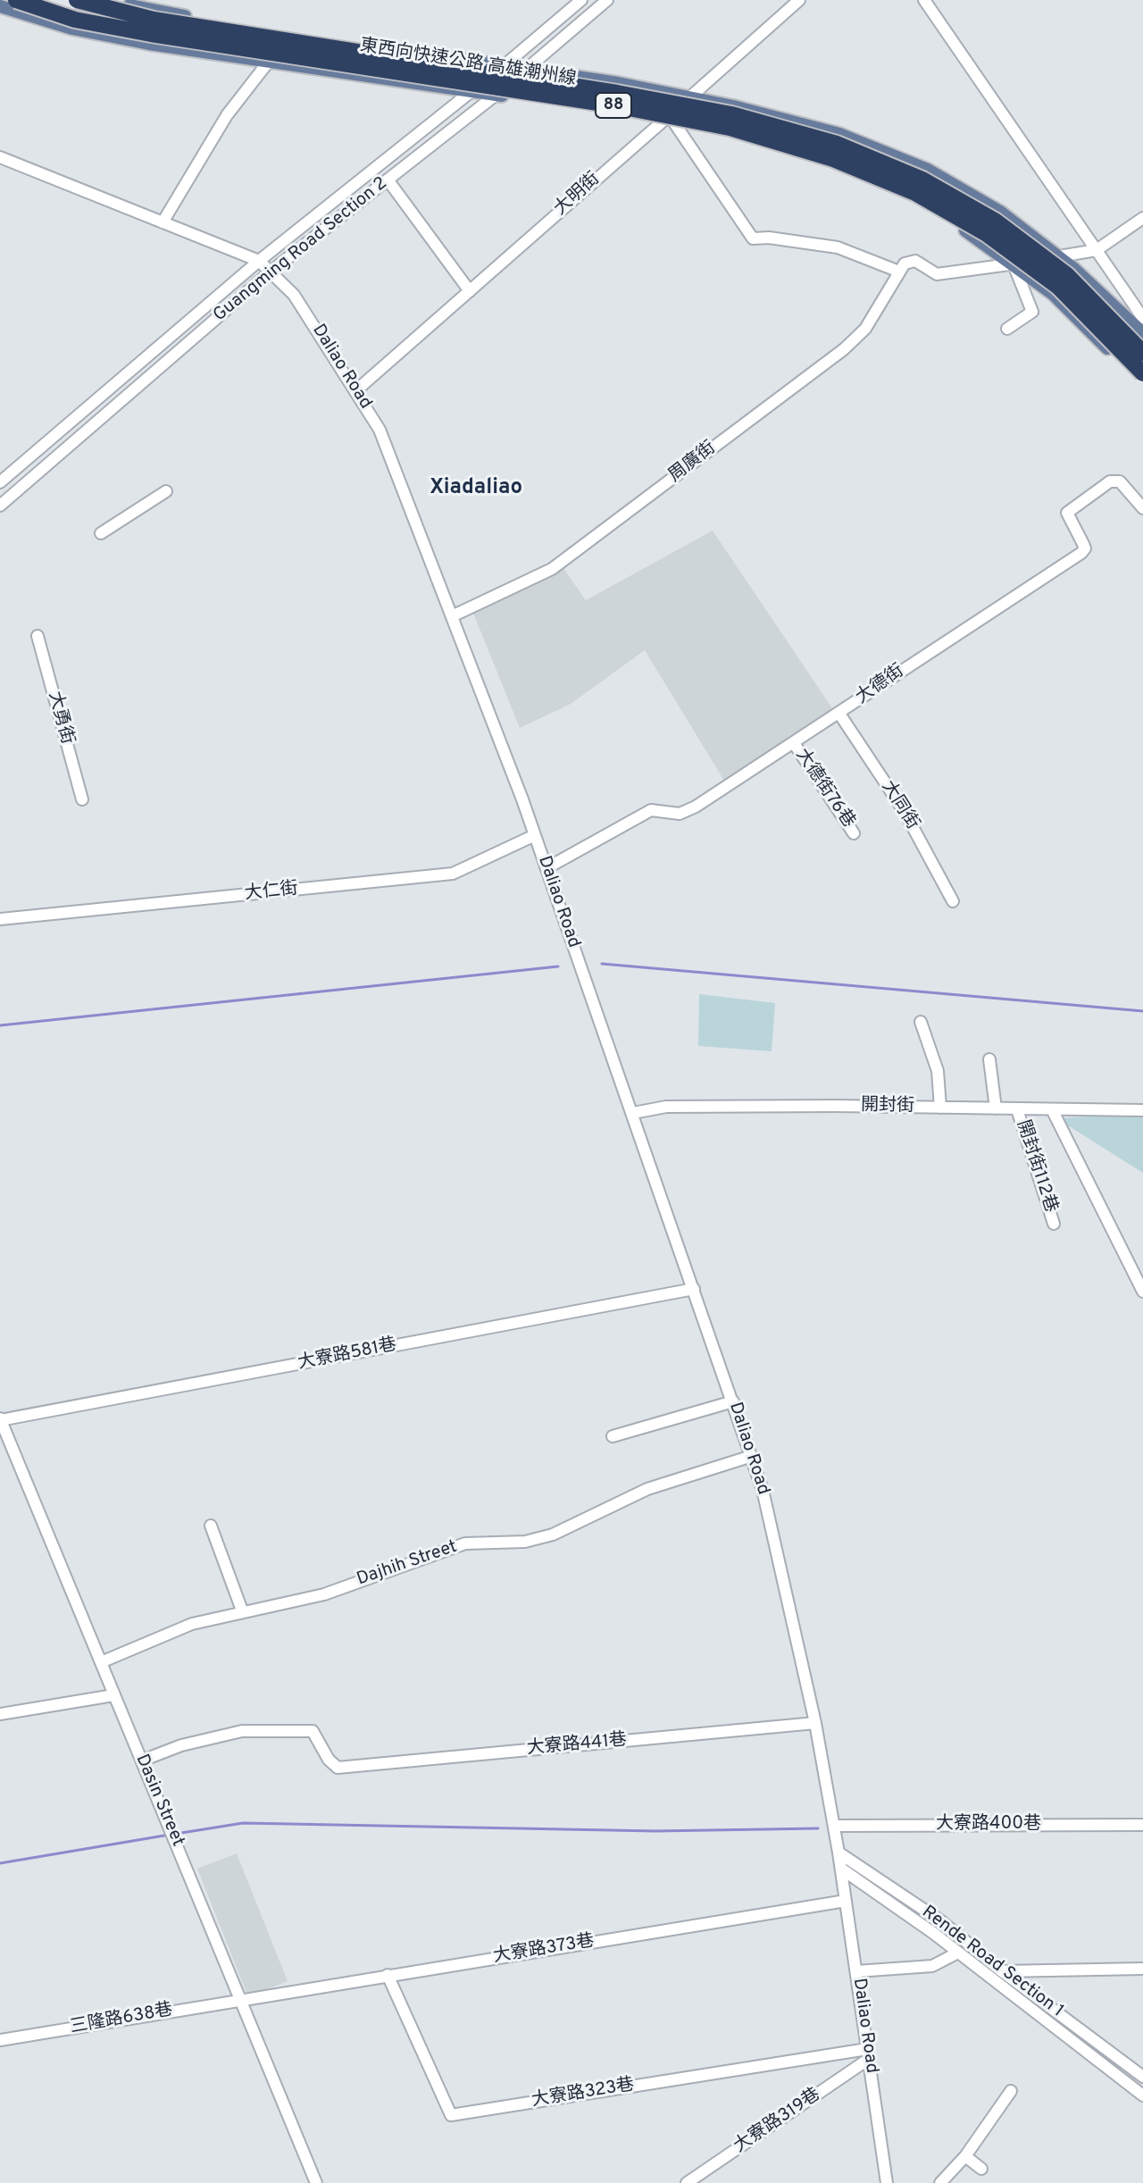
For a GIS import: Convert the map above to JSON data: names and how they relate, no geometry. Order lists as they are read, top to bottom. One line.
{"streets":{"highway":["東西向快速公路 高雄潮州線","88"],"street":["大明街","Guangming Road Section 2","Daliao Road","周廣街","大德街","大勇街","大德街76巷","大同街","大仁街","開封街","開封街112巷","大寮路581巷","Dajhih Street","大寮路441巷","Dasin Street","大寮路400巷","大寮路373巷","Rende Road Section 1","三隆路638巷","大寮路323巷","大寮路319巷"]},"crossings":[["大明街","Daliao Road"],["Guangming Road Section 2","Daliao Road"],["Daliao Road","周廣街"],["Daliao Road","大德街"],["Daliao Road","大仁街"],["Daliao Road","開封街"],["Daliao Road","大寮路581巷"],["Daliao Road","Dajhih Street"],["Daliao Road","大寮路441巷"],["Daliao Road","大寮路400巷"],["Daliao Road","大寮路373巷"],["Daliao Road","Rende Road Section 1"],["Daliao Road","大寮路323巷"],["Daliao Road","大寮路319巷"],["大德街","大德街76巷"],["大德街","大同街"],["開封街","開封街112巷"],["大寮路581巷","Dasin Street"],["Dajhih Street","Dasin Street"],["大寮路441巷","Dasin Street"],["Dasin Street","大寮路373巷"],["Dasin Street","三隆路638巷"],["大寮路373巷","三隆路638巷"],["大寮路373巷","大寮路323巷"],["大寮路323巷","大寮路319巷"]],"districts":["Xiadaliao"]}
